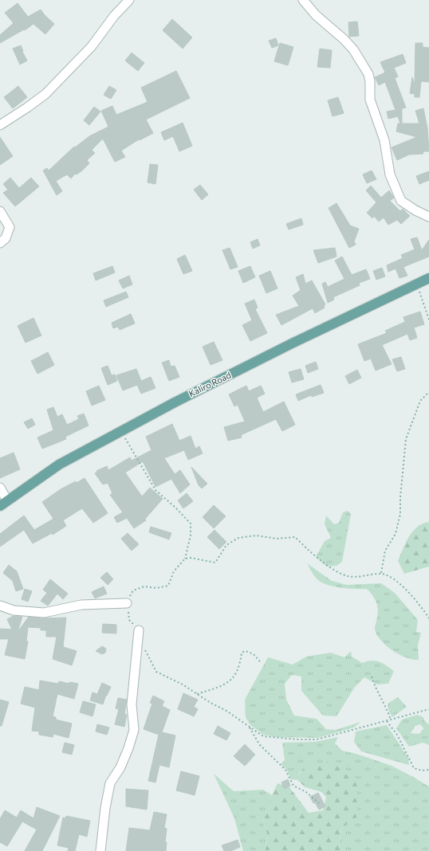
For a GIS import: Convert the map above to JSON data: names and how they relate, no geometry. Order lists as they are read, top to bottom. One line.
{"streets":{"main road":["Kaliro Road"]}}
